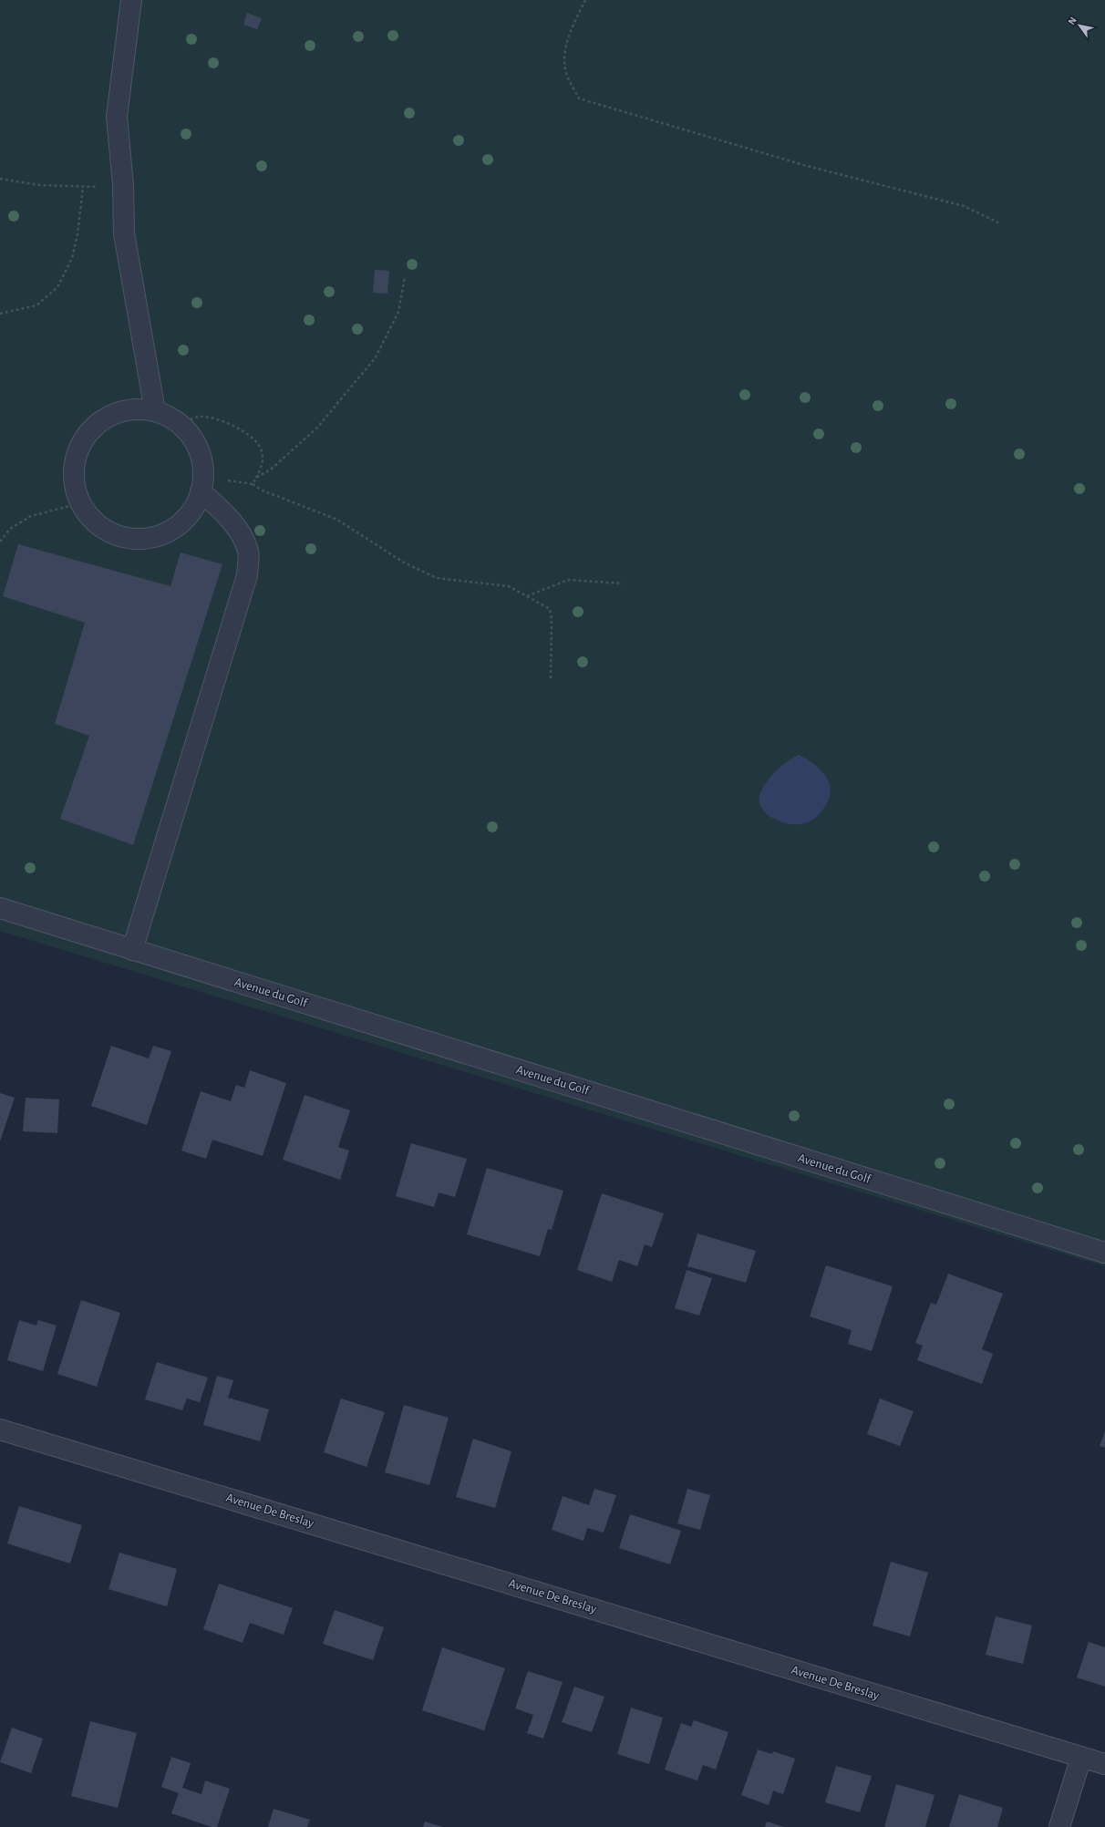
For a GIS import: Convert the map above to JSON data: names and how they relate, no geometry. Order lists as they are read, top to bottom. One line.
{"streets":{"street":["Avenue du Golf","Avenue De Breslay"]},"north":"top left"}
